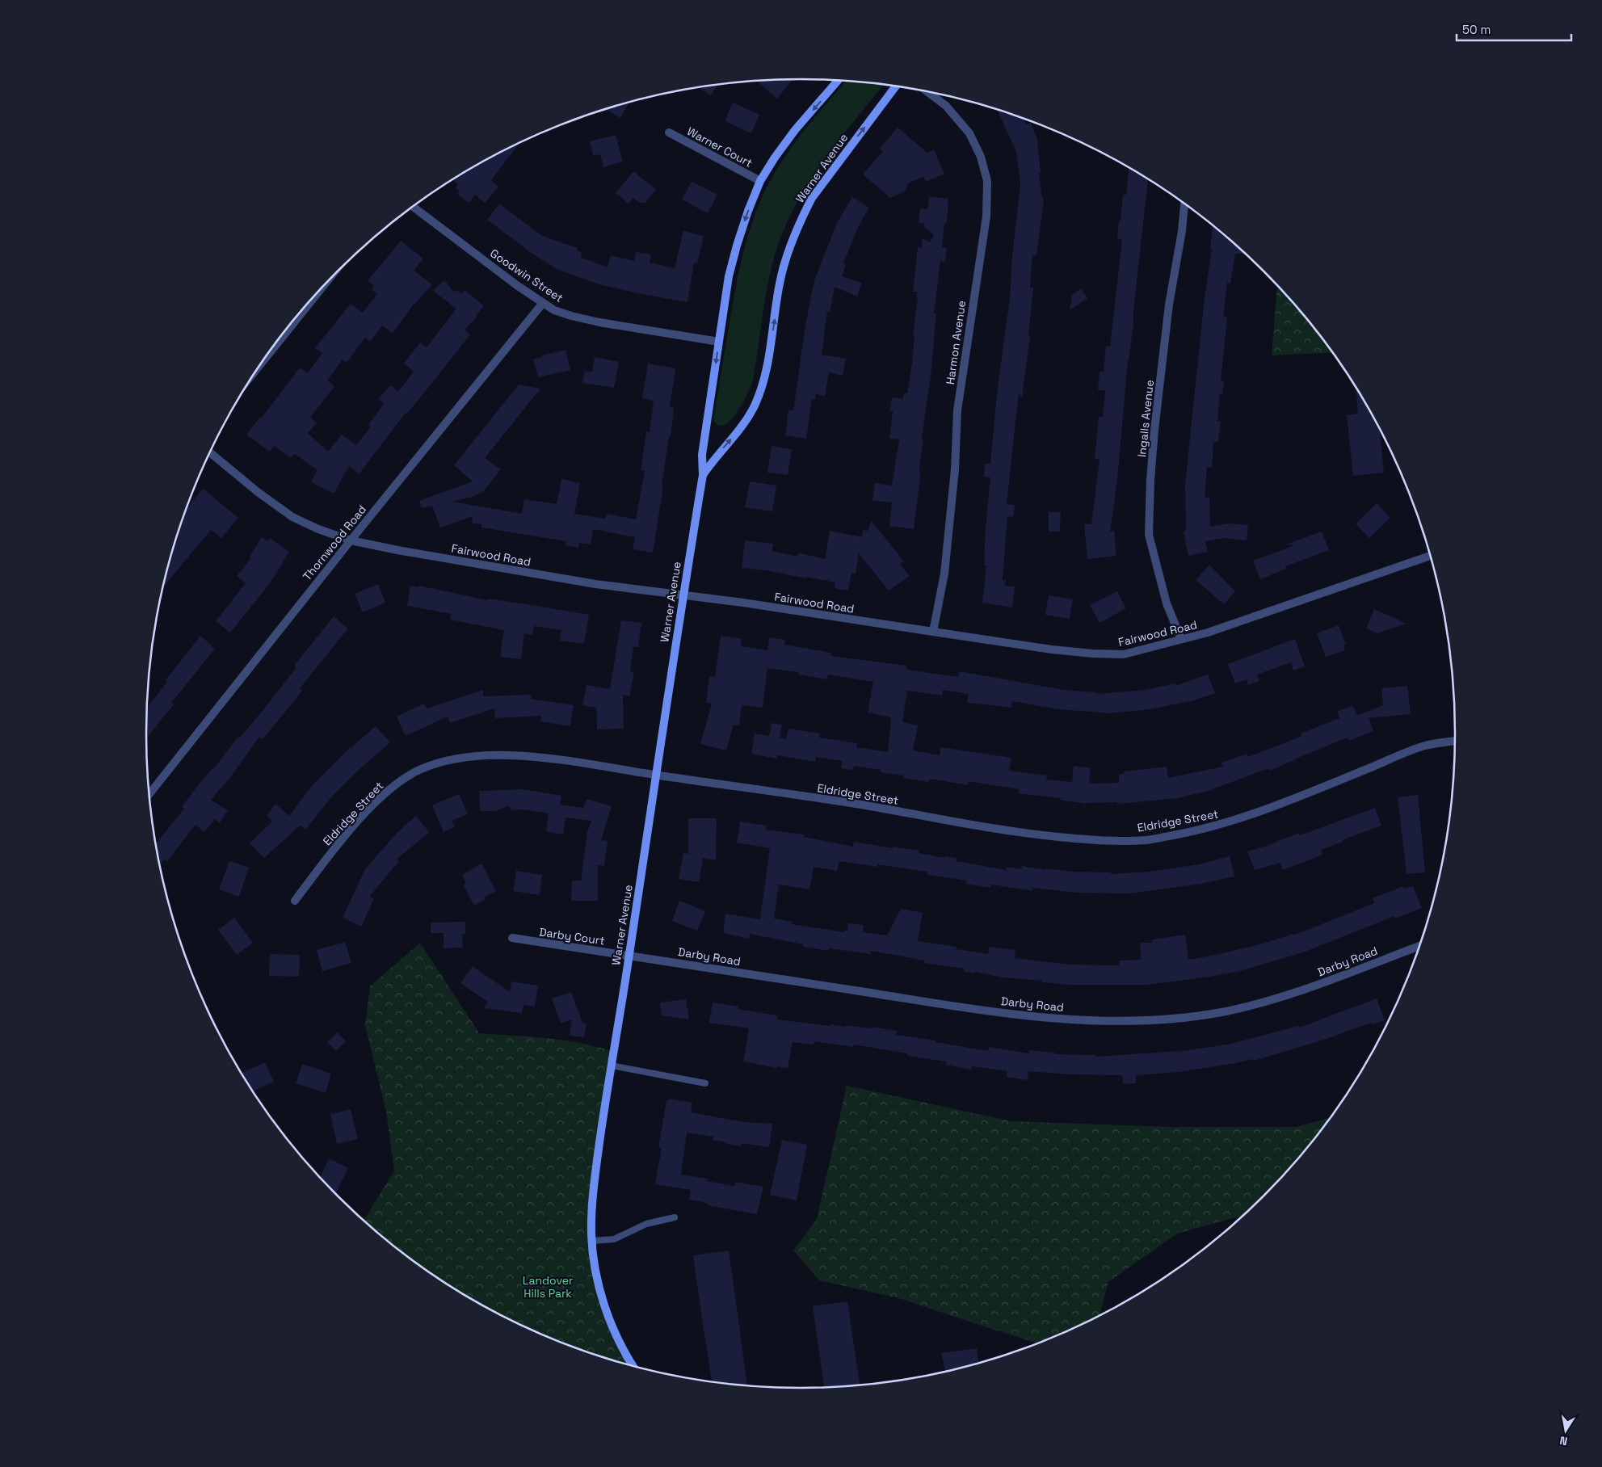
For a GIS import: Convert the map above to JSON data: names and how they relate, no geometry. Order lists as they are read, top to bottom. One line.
{"streets":{"street":["Warner Court","Warner Avenue","Goodwin Street","Harmon Avenue","Ingalls Avenue","Thornwood Road","Fairwood Road","Eldridge Street","Darby Court","Darby Road"]},"crossings":[["Warner Court","Warner Avenue"],["Warner Avenue","Goodwin Street"],["Warner Avenue","Fairwood Road"],["Warner Avenue","Eldridge Street"],["Warner Avenue","Darby Court"],["Warner Avenue","Darby Road"],["Goodwin Street","Thornwood Road"],["Harmon Avenue","Fairwood Road"],["Ingalls Avenue","Fairwood Road"],["Thornwood Road","Fairwood Road"],["Darby Court","Darby Road"]],"parks":["Landover Hills Park"],"scale_bar":"50 m","north":"bottom"}
